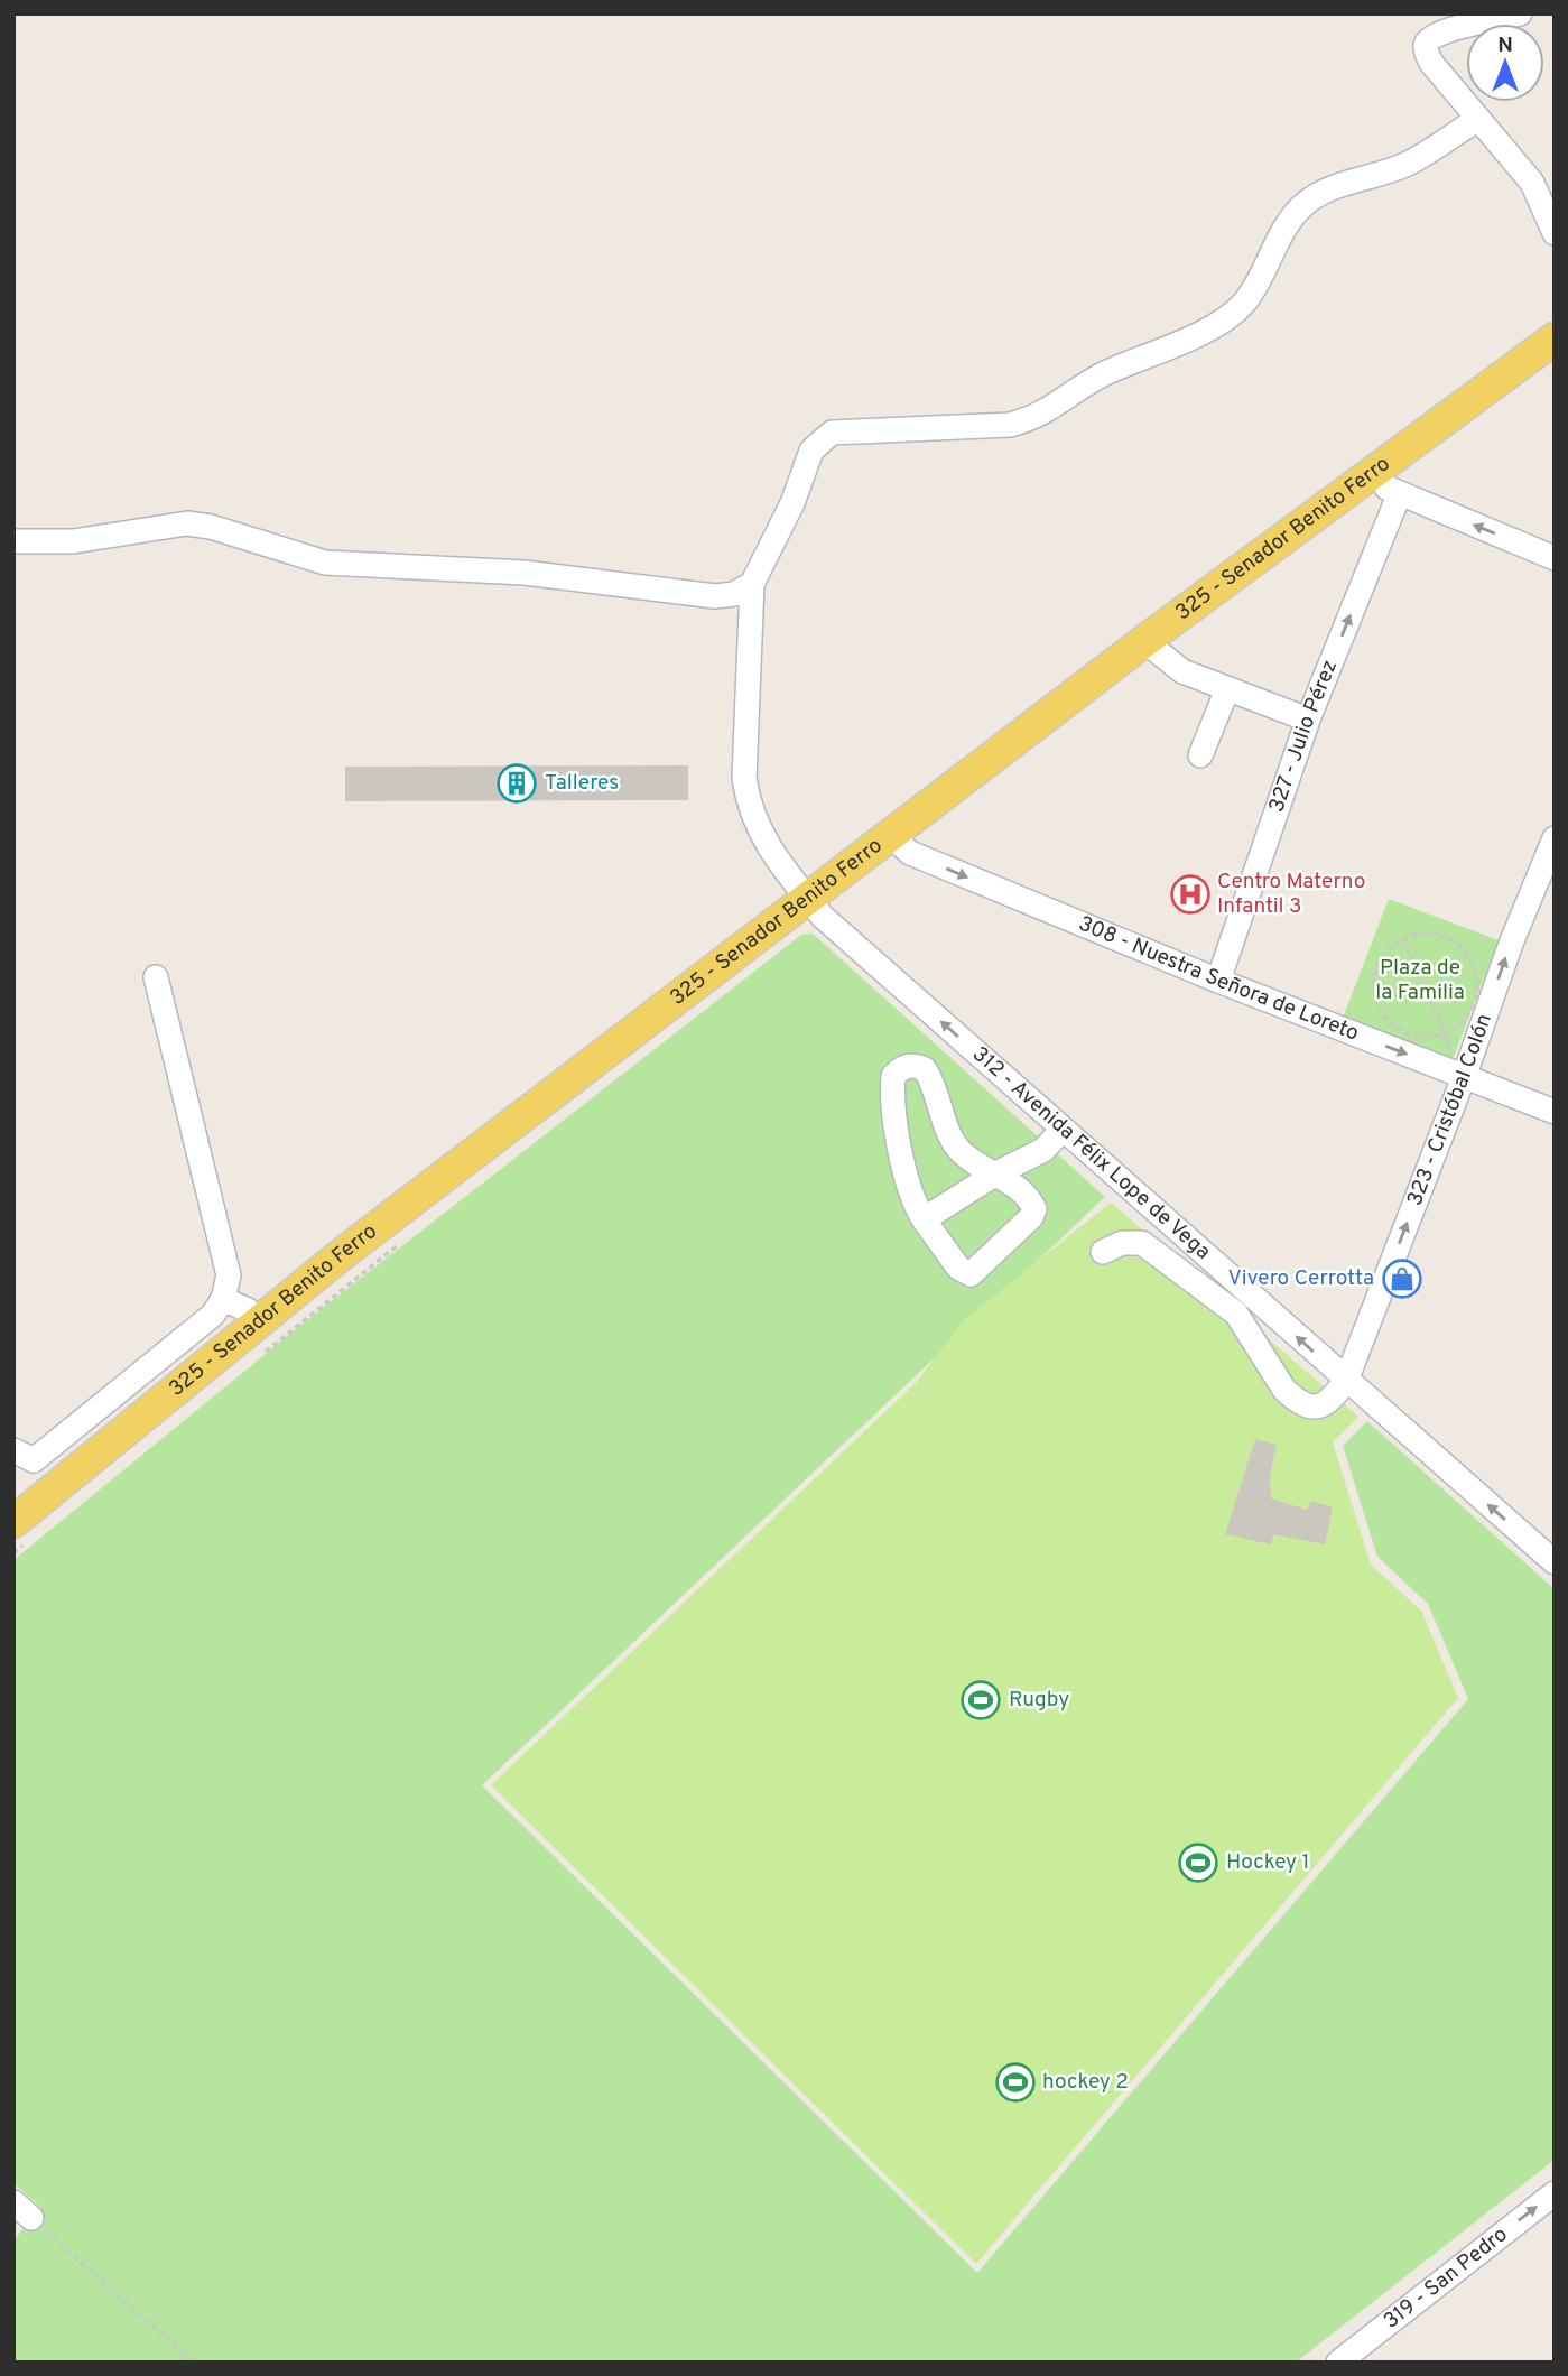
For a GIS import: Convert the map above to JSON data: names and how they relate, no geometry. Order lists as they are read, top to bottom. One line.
{"streets":{"main road":["325 - Senador Benito Ferro"],"street":["327 - Julio Pérez","308 - Nuestra Señora de Loreto","323 - Cristóbal Colón","312 - Avenida Félix Lope de Vega","319 - San Pedro"]},"crossings":[["325 - Senador Benito Ferro","308 - Nuestra Señora de Loreto"],["325 - Senador Benito Ferro","312 - Avenida Félix Lope de Vega"],["327 - Julio Pérez","308 - Nuestra Señora de Loreto"],["308 - Nuestra Señora de Loreto","323 - Cristóbal Colón"],["323 - Cristóbal Colón","312 - Avenida Félix Lope de Vega"]],"one_way":["327 - Julio Pérez","308 - Nuestra Señora de Loreto","323 - Cristóbal Colón","312 - Avenida Félix Lope de Vega","319 - San Pedro"],"parks":["Plaza de la Familia"],"places":{"building":["Talleres"],"hospital":["Centro Materno Infantil 3"],"shop":["Vivero Cerrotta"],"sports":["Rugby","Hockey 1","hockey 2"]},"north":"top"}
